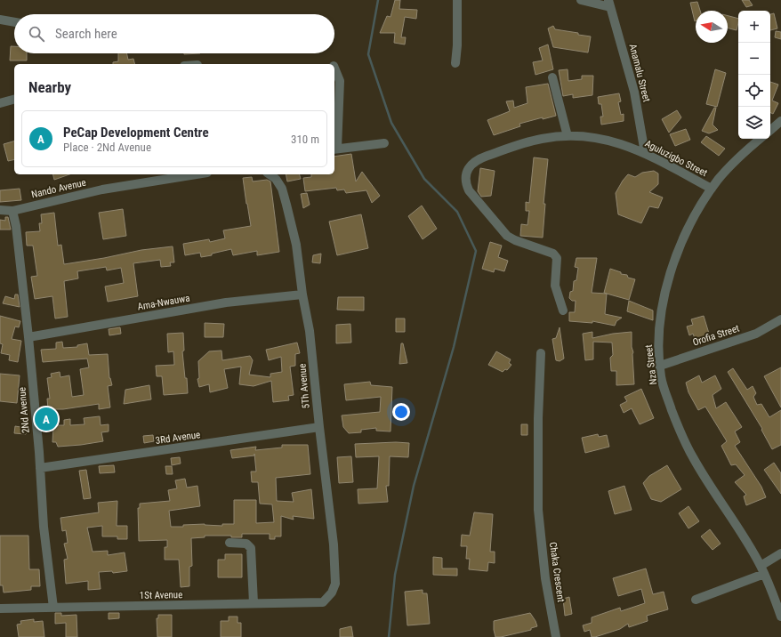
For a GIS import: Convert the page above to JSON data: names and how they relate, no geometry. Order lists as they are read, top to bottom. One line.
{"streets":{"street":["Anamalu Street","Aguluzigbo Street","Nando Avenue","Ama-Nwauwa","Orofia Street","Nza Street","5Th Avenue","2Nd Avenue","3Rd Avenue","Chaka Crescent","1St Avenue"]},"crossings":[["Anamalu Street","Aguluzigbo Street"],["Aguluzigbo Street","Nza Street"],["Nando Avenue","2Nd Avenue"],["Ama-Nwauwa","5Th Avenue"],["Ama-Nwauwa","2Nd Avenue"],["Orofia Street","Nza Street"],["5Th Avenue","3Rd Avenue"],["5Th Avenue","1St Avenue"],["2Nd Avenue","3Rd Avenue"],["2Nd Avenue","1St Avenue"]],"north":"left","page":{"map_buttons":["+","−"],"search":"Search here","heading":"Nearby","list":[{"mark":"A","name":"PeCap Development Centre","note":"Place · 2Nd Avenue","value":"310 m"}],"pins":"A"}}
